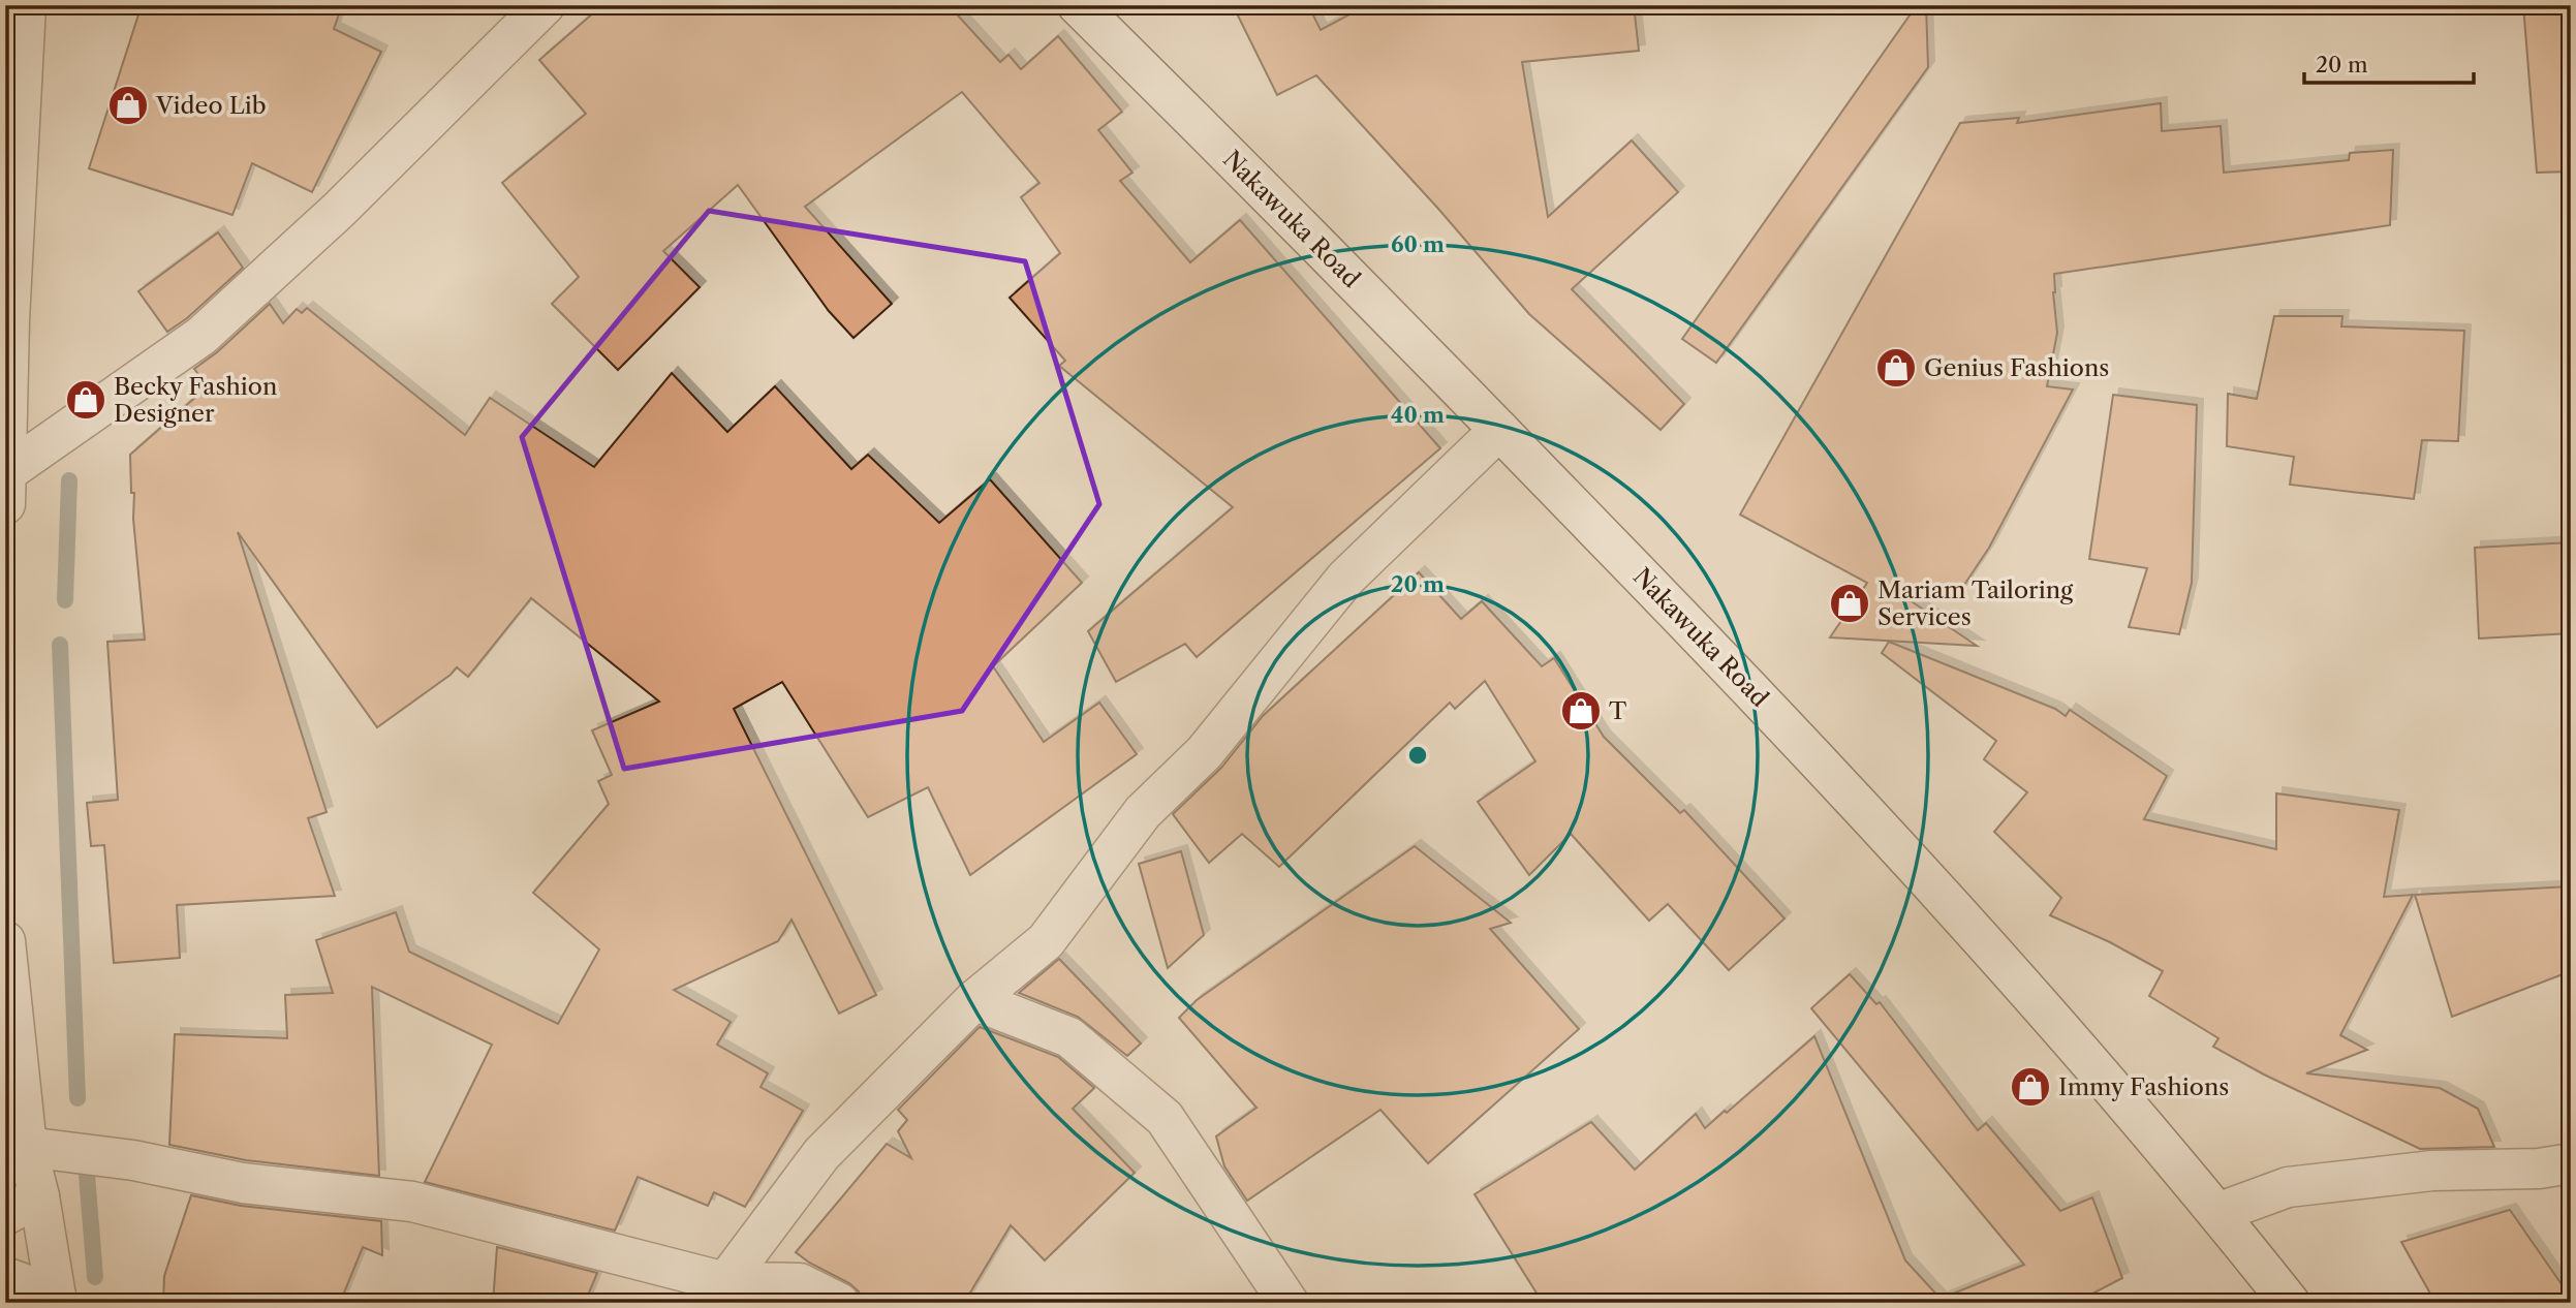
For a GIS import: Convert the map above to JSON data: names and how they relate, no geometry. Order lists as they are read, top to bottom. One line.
{"streets":{"street":["Nakawuka Road"]},"places":{"shop":["Video Lib","Genius Fashions","Becky Fashion Designer","Mariam Tailoring Services","T","Immy Fashions"]},"scale_bar":"20 m","rings":["60 m","40 m","20 m"]}
